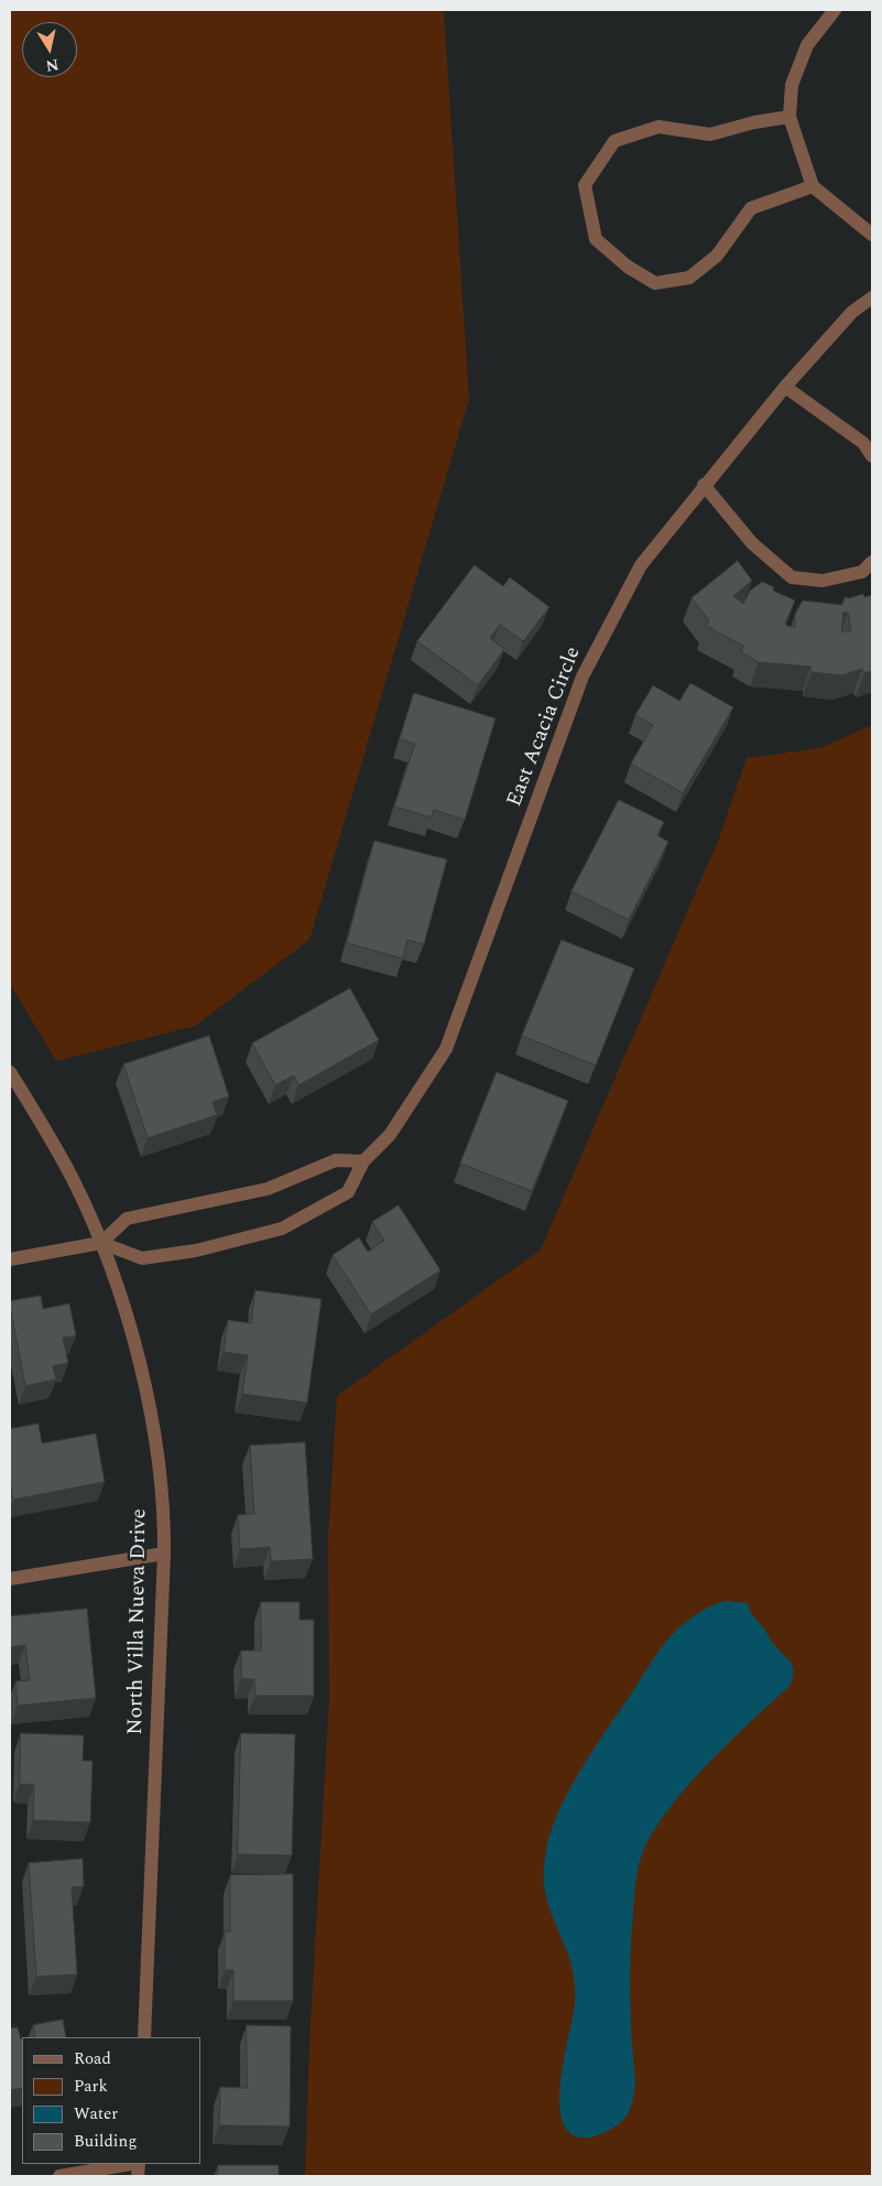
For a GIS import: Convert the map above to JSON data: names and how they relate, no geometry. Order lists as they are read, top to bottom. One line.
{"streets":{"street":["East Acacia Circle","North Villa Nueva Drive"]},"crossings":[["East Acacia Circle","North Villa Nueva Drive"]],"legend":["Road","Park","Water","Building"],"north":"bottom"}
